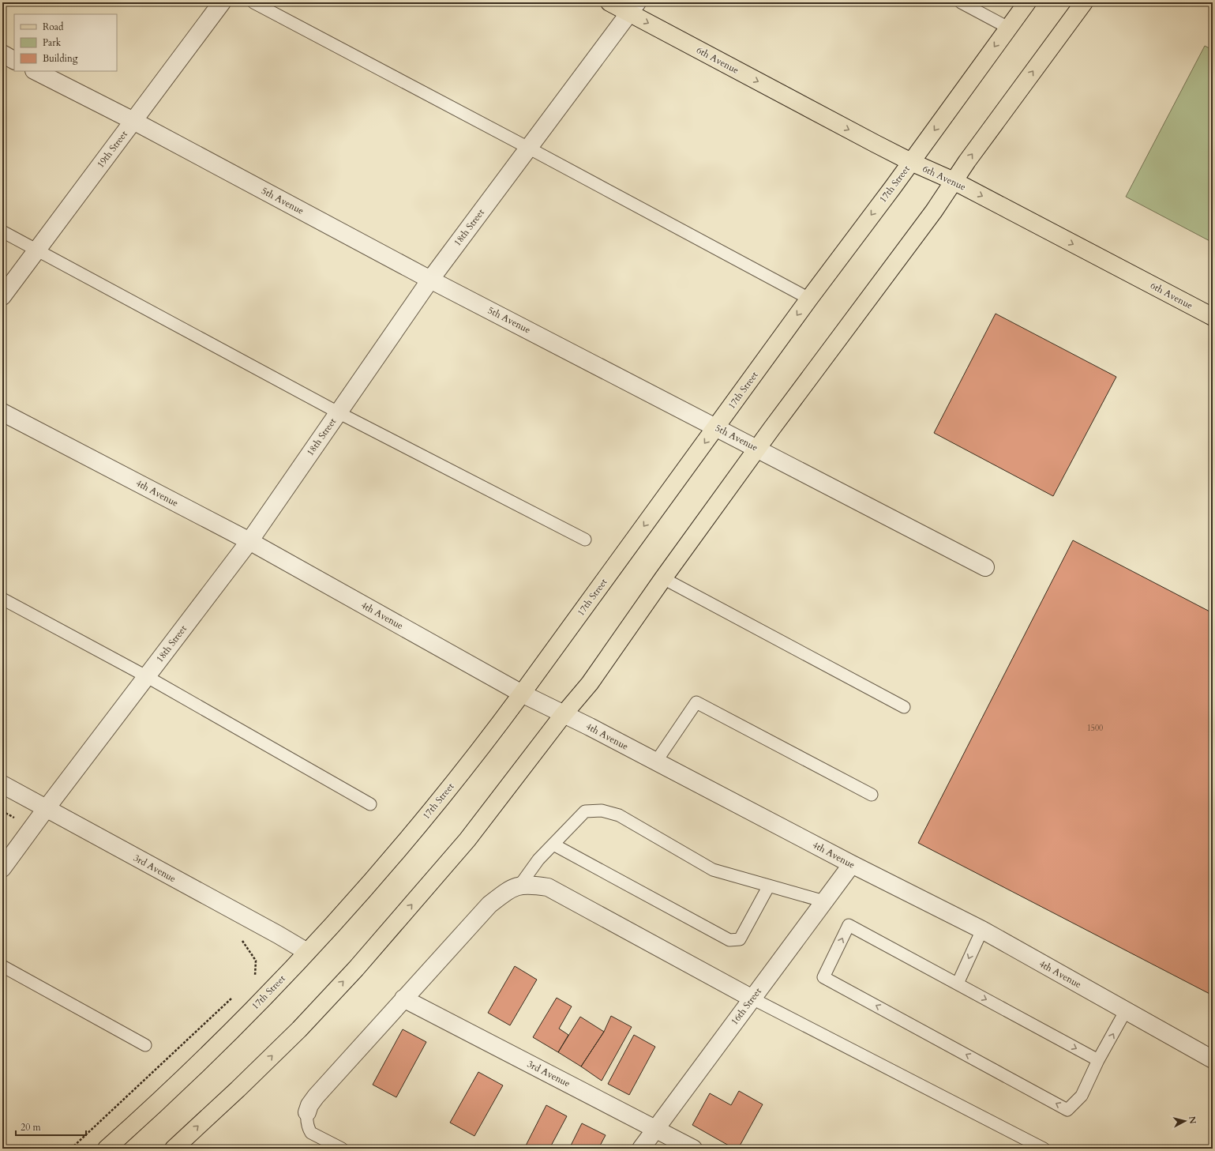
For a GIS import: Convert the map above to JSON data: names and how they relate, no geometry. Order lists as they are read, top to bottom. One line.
{"streets":{"main road":["6th Avenue","17th Street"],"street":["19th Street","5th Avenue","18th Street","4th Avenue","3rd Avenue","16th Street"]},"crossings":[["6th Avenue","17th Street"],["6th Avenue","18th Street"],["19th Street","5th Avenue"],["17th Street","5th Avenue"],["17th Street","4th Avenue"],["17th Street","3rd Avenue"],["5th Avenue","18th Street"],["18th Street","4th Avenue"],["18th Street","3rd Avenue"],["4th Avenue","16th Street"],["3rd Avenue","16th Street"]],"one_way":["6th Avenue"],"house_numbers":["1500"],"legend":["Road","Park","Building"],"scale_bar":"20 m","north":"right"}
